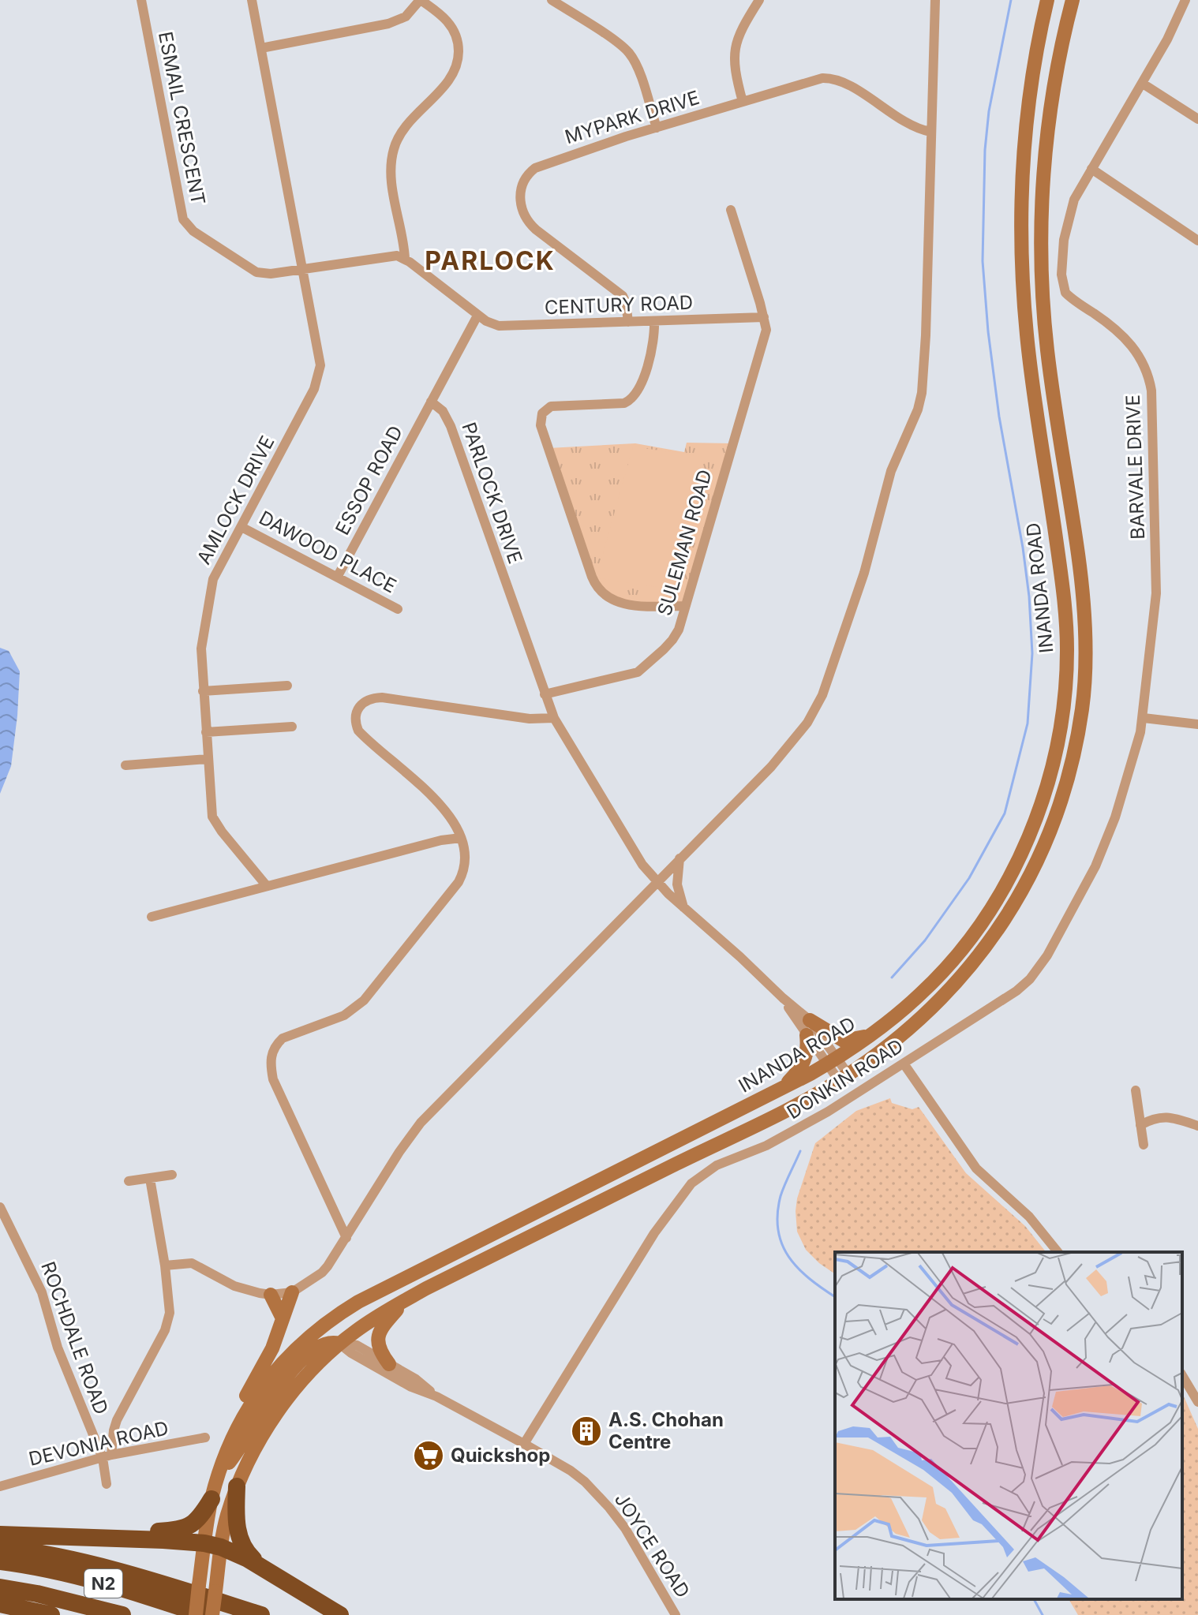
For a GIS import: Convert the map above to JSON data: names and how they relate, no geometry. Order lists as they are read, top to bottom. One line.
{"streets":{"highway":["N2"],"main road":["INANDA ROAD"],"street":["MYPARK DRIVE","ESMAIL CRESCENT","CENTURY ROAD","BARVALE DRIVE","ESSOP ROAD","PARLOCK DRIVE","AMLOCK DRIVE","SULEMAN ROAD","DAWOOD PLACE","DONKIN ROAD","ROCHDALE ROAD","DEVONIA ROAD","JOYCE ROAD"]},"crossings":[["MYPARK DRIVE","CENTURY ROAD"],["ESMAIL CRESCENT","AMLOCK DRIVE"],["CENTURY ROAD","SULEMAN ROAD"],["BARVALE DRIVE","DONKIN ROAD"],["ESSOP ROAD","PARLOCK DRIVE"],["ESSOP ROAD","DAWOOD PLACE"],["PARLOCK DRIVE","SULEMAN ROAD"],["PARLOCK DRIVE","INANDA ROAD"],["AMLOCK DRIVE","DAWOOD PLACE"],["INANDA ROAD","JOYCE ROAD"],["DONKIN ROAD","JOYCE ROAD"],["ROCHDALE ROAD","DEVONIA ROAD"]],"districts":["PARLOCK"],"places":{"building":["A.S. Chohan Centre"],"supermarket":["Quickshop"]}}
